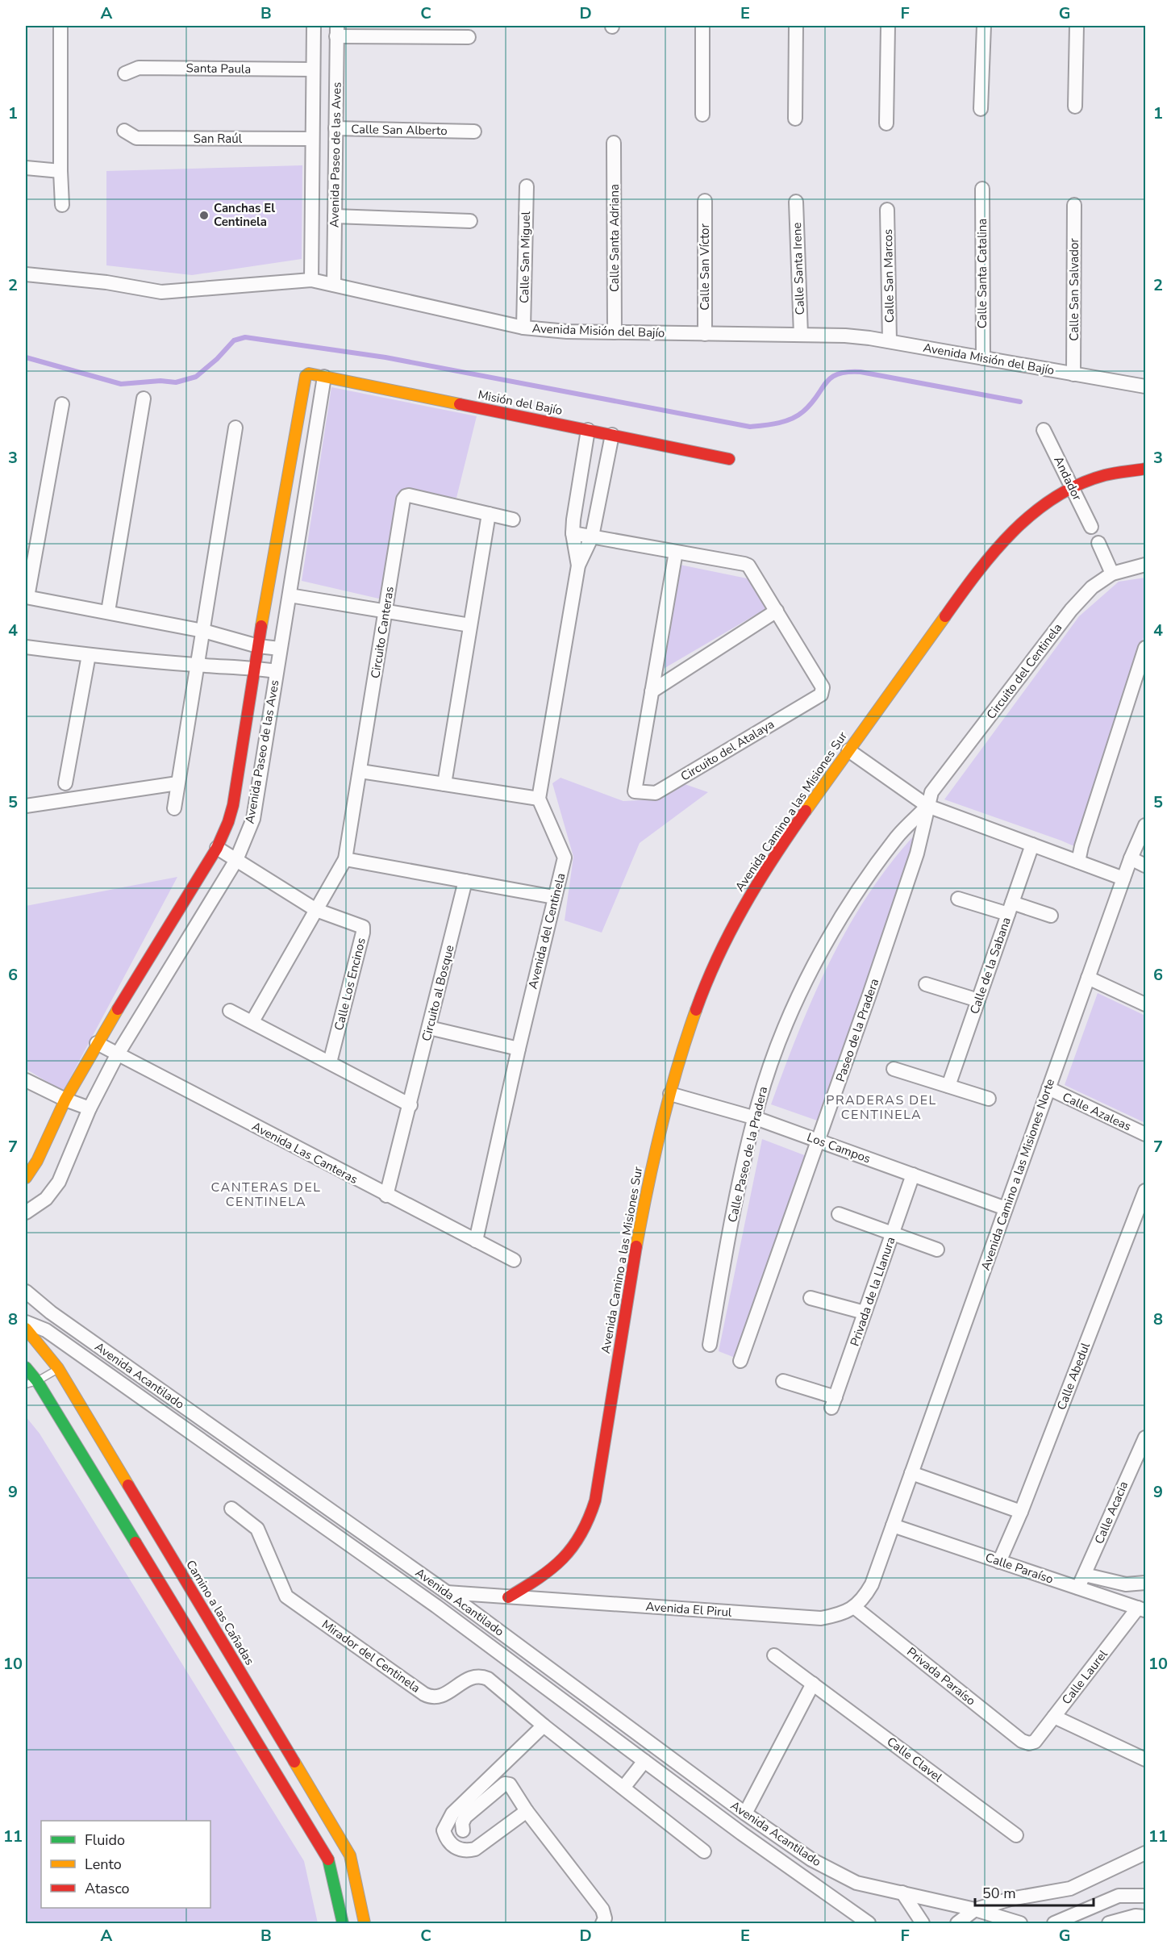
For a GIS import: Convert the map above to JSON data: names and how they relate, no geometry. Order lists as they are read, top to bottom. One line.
{"streets":{"street":["Santa Paula","Calle San Alberto","San Raúl","Avenida Paseo de las Aves","Calle Santa Adriana","Calle San Miguel","Calle San Víctor","Calle Santa Irene","Calle Santa Catalina","Calle San Marcos","Calle San Salvador","Avenida Misión del Bajío","Misión del Bajío","Andador","Circuito Canteras","Circuito del Centinela","Circuito del Atalaya","Avenida Camino a las Misiones Sur","Avenida del Centinela","Calle de la Sabana","Calle Los Encinos","Circuito al Bosque","Paseo de la Pradera","Calle Azaleas","Los Campos","Avenida Las Canteras","Calle Paseo de la Pradera","Avenida Camino a las Misiones Norte","Privada de la Llanura","Avenida Acantilado","Calle Abedul","Calle Acacia","Calle Paraíso","Avenida El Pirul","Camino a las Cañadas","Mirador del Centinela","Privada Paraíso","Calle Laurel","Calle Clavel"]},"crossings":[["Santa Paula","Avenida Paseo de las Aves"],["Calle San Alberto","Avenida Paseo de las Aves"],["San Raúl","Avenida Paseo de las Aves"],["Avenida Paseo de las Aves","Avenida Misión del Bajío"],["Avenida Paseo de las Aves","Misión del Bajío"],["Avenida Paseo de las Aves","Calle Los Encinos"],["Avenida Paseo de las Aves","Avenida Las Canteras"],["Calle Santa Adriana","Avenida Misión del Bajío"],["Calle San Miguel","Avenida Misión del Bajío"],["Calle San Víctor","Avenida Misión del Bajío"],["Calle Santa Irene","Avenida Misión del Bajío"],["Calle Santa Catalina","Avenida Misión del Bajío"],["Calle San Marcos","Avenida Misión del Bajío"],["Calle San Salvador","Avenida Misión del Bajío"],["Andador","Avenida Camino a las Misiones Sur"],["Circuito del Centinela","Paseo de la Pradera"],["Circuito del Centinela","Calle Paseo de la Pradera"],["Avenida Camino a las Misiones Sur","Los Campos"],["Avenida Camino a las Misiones Sur","Avenida El Pirul"],["Avenida del Centinela","Avenida Las Canteras"],["Circuito al Bosque","Avenida Las Canteras"],["Paseo de la Pradera","Los Campos"],["Paseo de la Pradera","Calle Paseo de la Pradera"],["Calle Azaleas","Avenida Camino a las Misiones Norte"],["Los Campos","Calle Paseo de la Pradera"],["Los Campos","Avenida Camino a las Misiones Norte"],["Los Campos","Privada de la Llanura"],["Avenida Camino a las Misiones Norte","Calle Paraíso"],["Avenida Camino a las Misiones Norte","Avenida El Pirul"],["Avenida Acantilado","Avenida El Pirul"],["Calle Abedul","Calle Paraíso"],["Calle Acacia","Calle Paraíso"],["Calle Paraíso","Avenida El Pirul"],["Calle Paraíso","Calle Laurel"],["Avenida El Pirul","Privada Paraíso"],["Privada Paraíso","Calle Laurel"]],"districts":["PRADERAS DEL CENTINELA","CANTERAS DEL CENTINELA"],"places":["Canchas El Centinela"],"legend":["Fluido","Lento","Atasco"],"scale_bar":"50 m","grid":{"columns":["A","B","C","D","E","F","G"],"rows":["1","2","3","4","5","6","7","8","9","10","11"]}}
